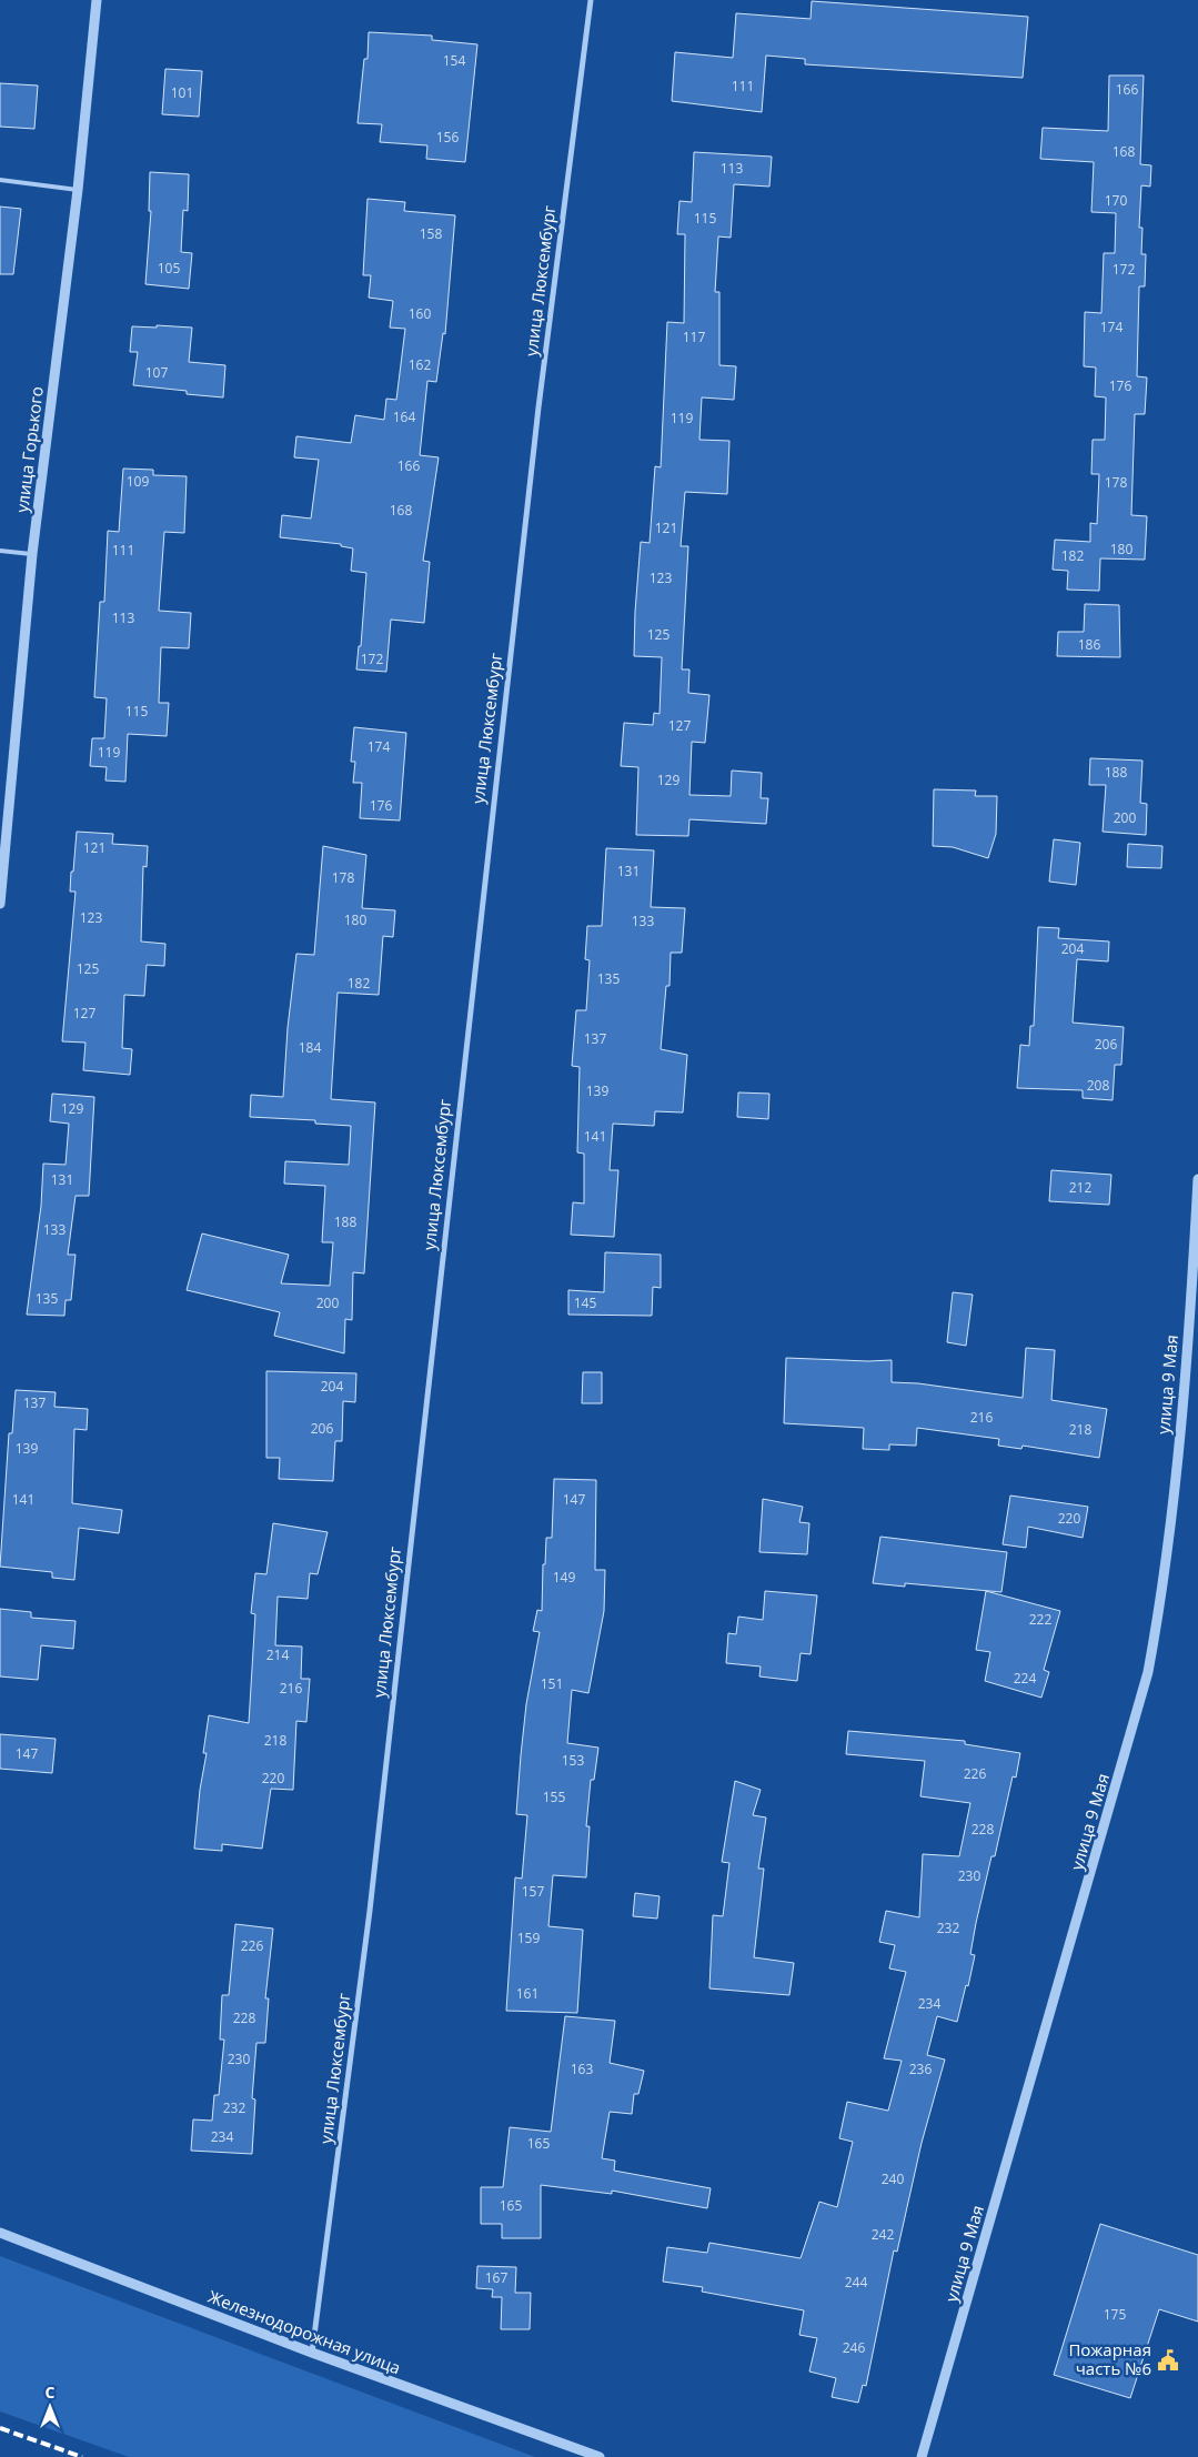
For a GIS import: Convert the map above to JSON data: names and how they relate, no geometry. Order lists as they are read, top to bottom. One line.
{"streets":{"street":["улица Люксембург","улица Горького","улица 9 Мая","Железнодорожная улица"]},"crossings":[["улица Люксембург","Железнодорожная улица"]],"places":{"public building":["Пожарная часть №6"]},"house_numbers":["154","111","166","101","156","168","113","170","115","158","105","172","160","174","117","162","107","176","164","119","166","109","178","168","121","180","111","182","123","113","125","186","172","115","127","174","119","188","129","176","200","121","131","178","123","180","133","204","125","135","182","127","137","206","184","208","139","129","141","131","212","188","133","135","200","145","204","137","216","206","218","139","141","147","220","149","222","214","224","151","216","218","147","153","226","220","155","228","230","157","232","159","226","161","234","228","230","163","236","232","234","165","240","165","242","167","244","175","246"],"north":"top"}
